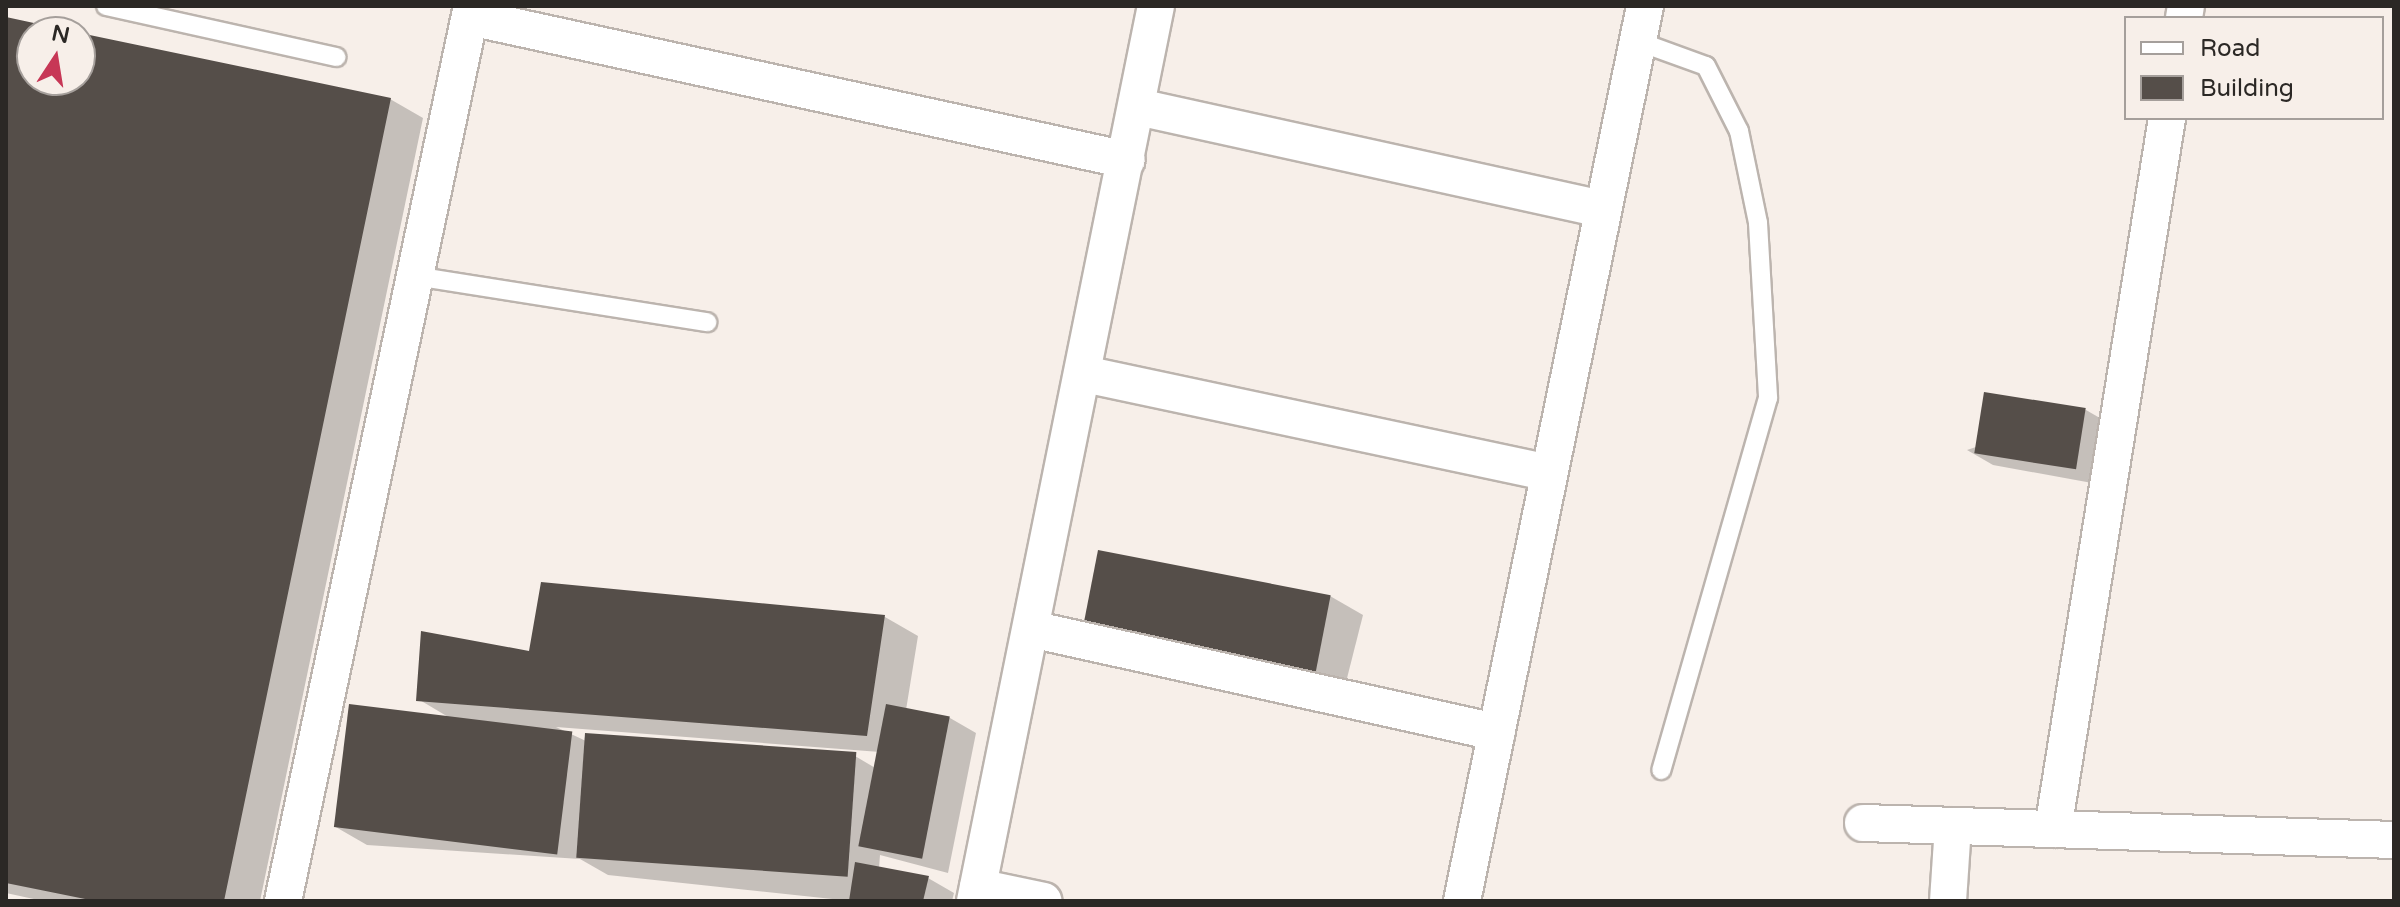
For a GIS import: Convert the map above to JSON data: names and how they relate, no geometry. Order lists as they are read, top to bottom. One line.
{"legend":["Road","Building"],"north":"top"}
